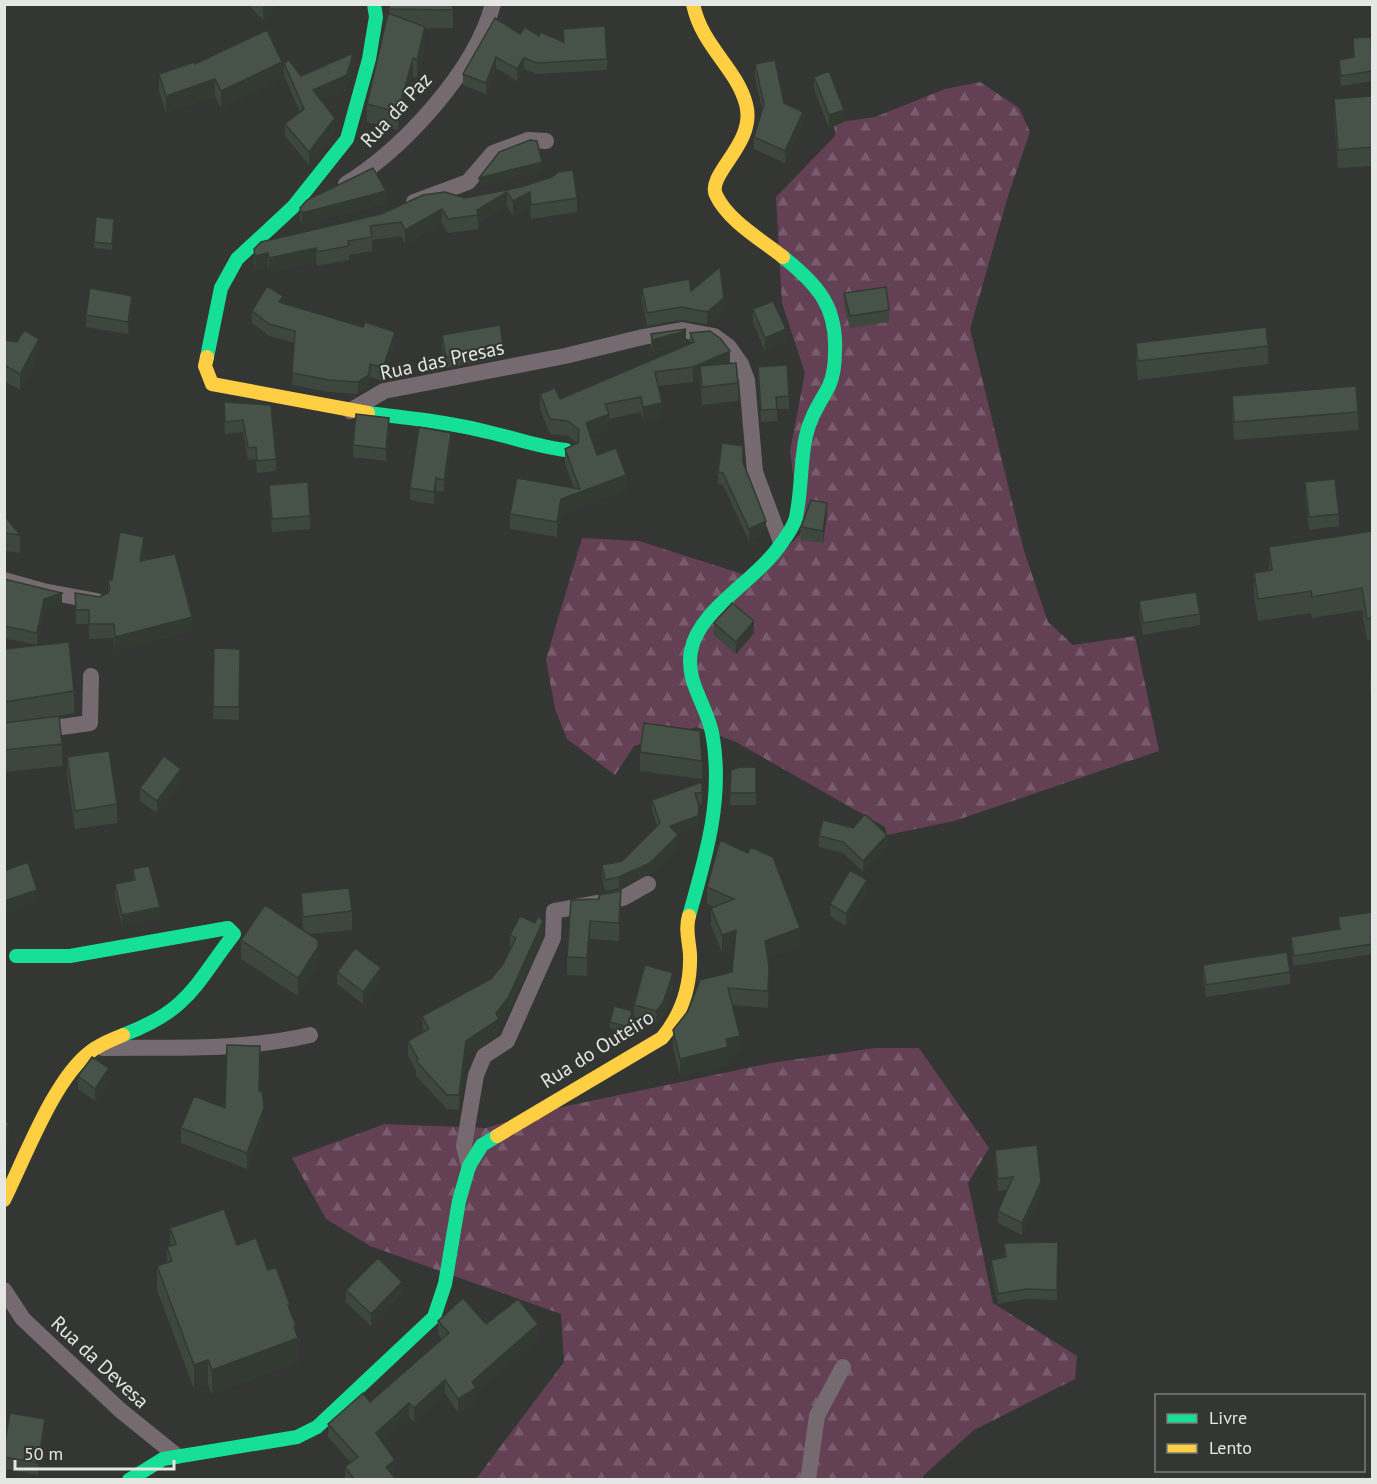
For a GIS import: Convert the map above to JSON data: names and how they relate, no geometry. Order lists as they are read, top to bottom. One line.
{"streets":{"street":["Rua da Paz","Rua das Presas","Rua do Outeiro","Rua da Devesa"]},"crossings":[["Rua das Presas","Rua do Outeiro"],["Rua do Outeiro","Rua da Devesa"]],"legend":["Livre","Lento"],"scale_bar":"50 m"}
